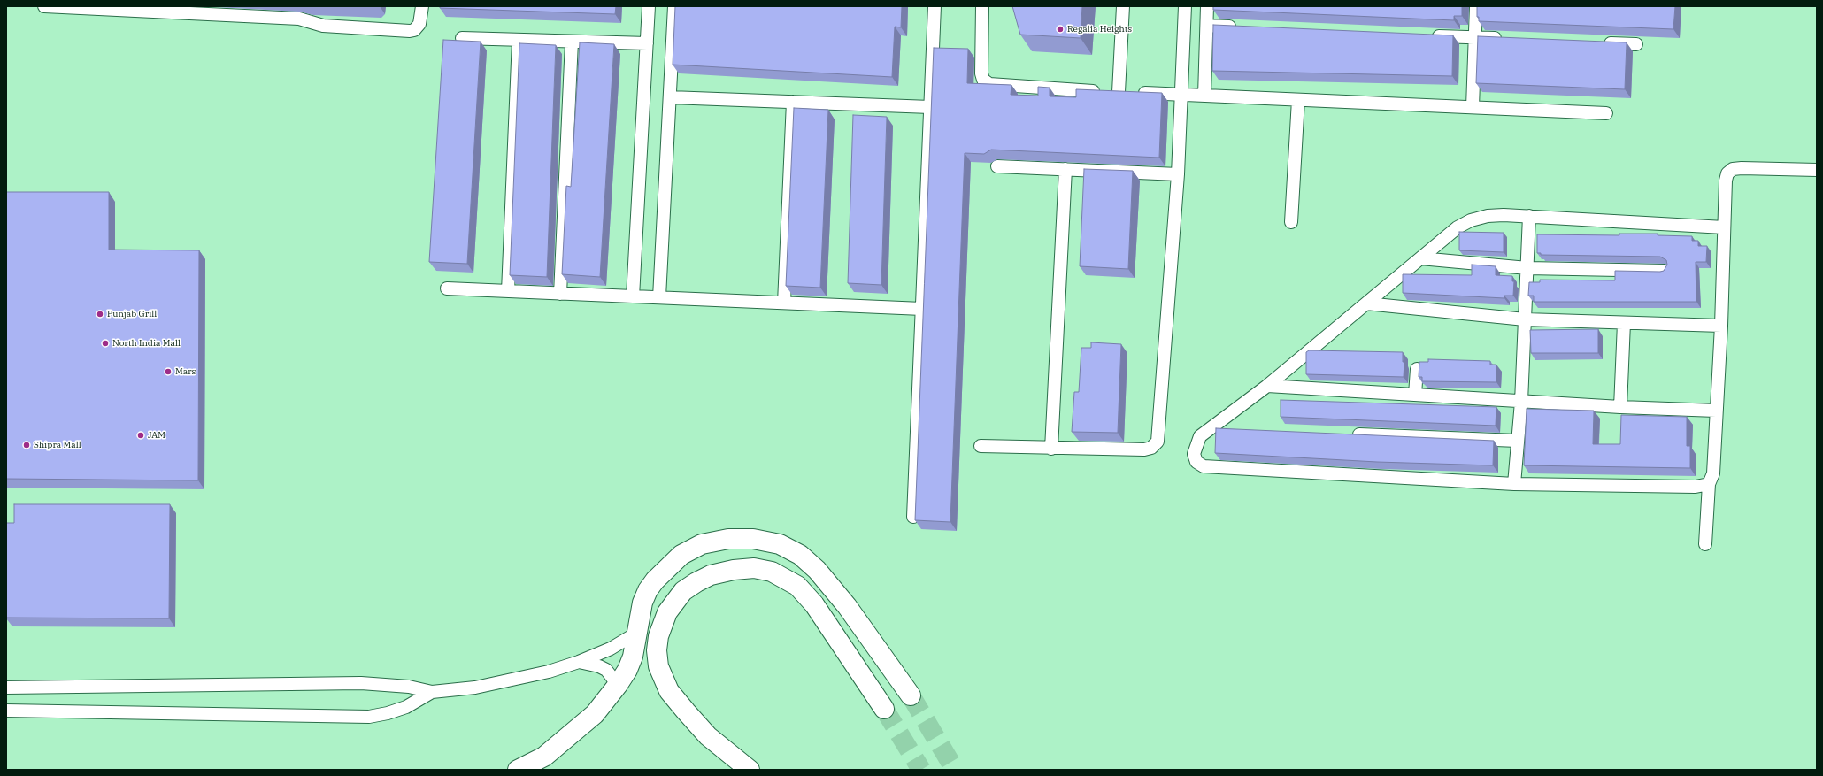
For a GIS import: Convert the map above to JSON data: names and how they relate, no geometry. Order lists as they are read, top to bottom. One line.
{"places":["Regalia Heights","Punjab Grill","North India Mall","Mars","JAM","Shipra Mall"]}
